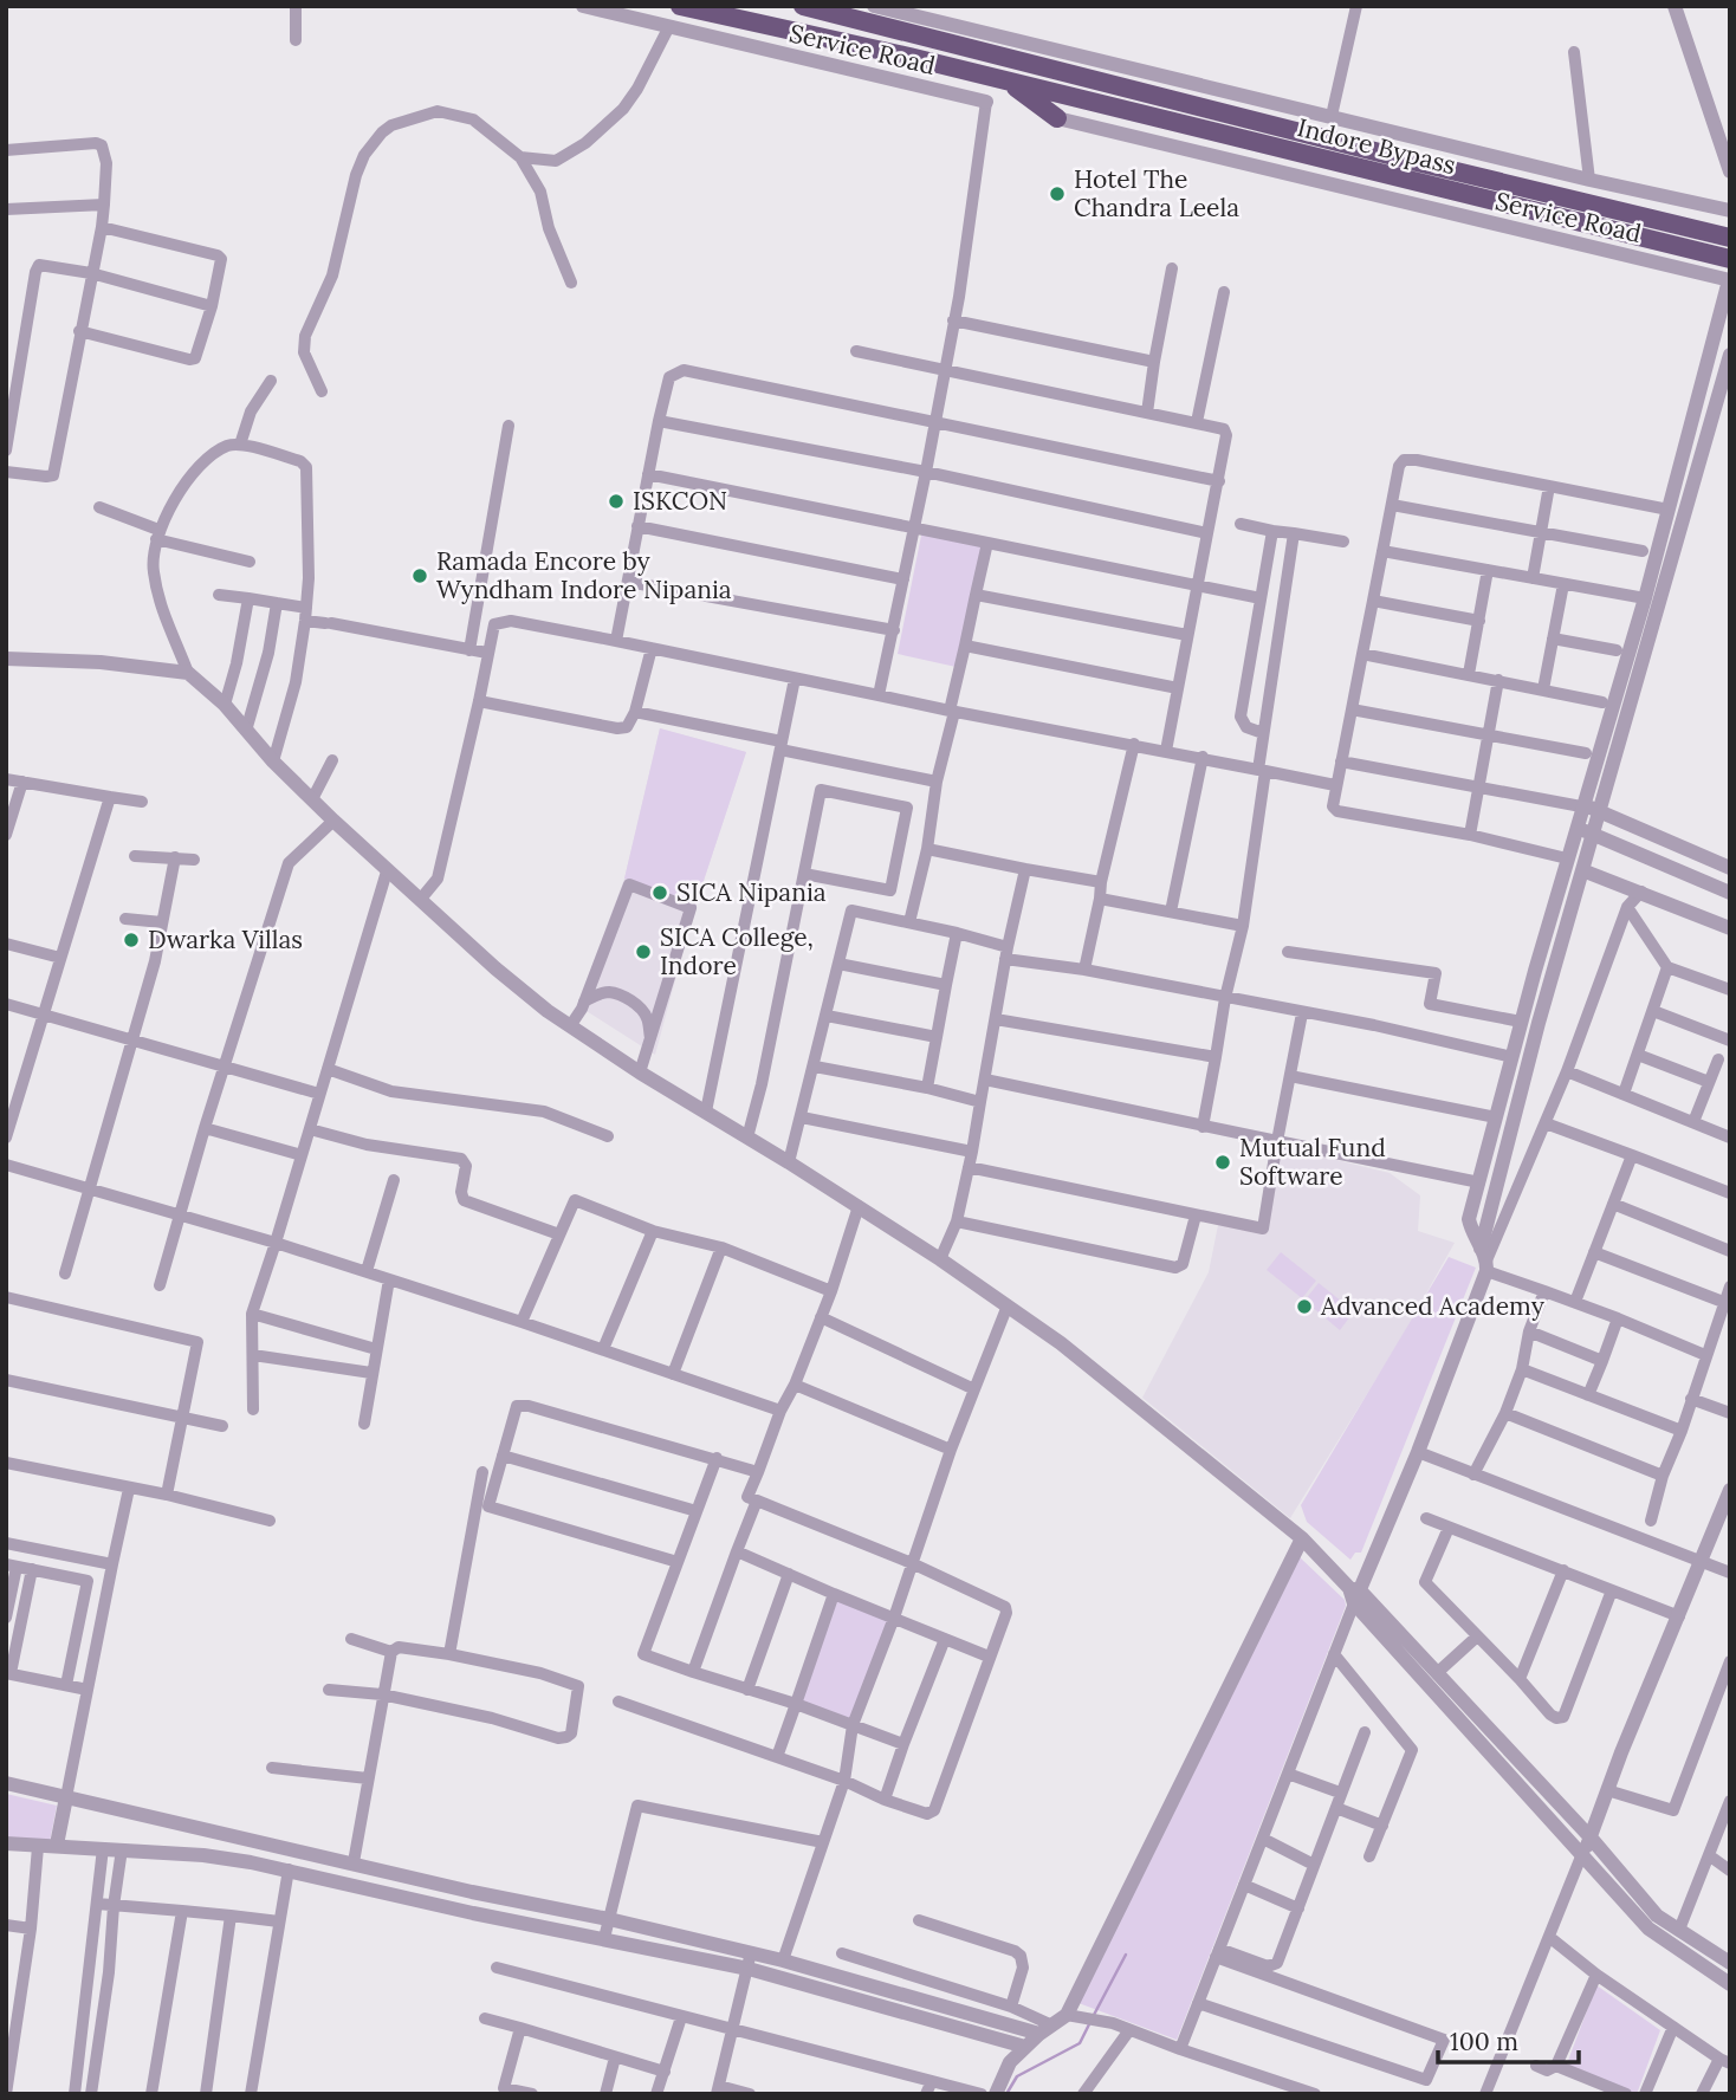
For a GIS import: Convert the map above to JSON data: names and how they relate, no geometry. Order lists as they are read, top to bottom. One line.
{"streets":{"highway":["Indore Bypass"],"street":["Service Road"]},"places":["Hotel The Chandra Leela","ISKCON","Ramada Encore by Wyndham Indore Nipania","SICA Nipania","Dwarka Villas","SICA College, Indore","Mutual Fund Software","Advanced Academy"],"scale_bar":"100 m"}
